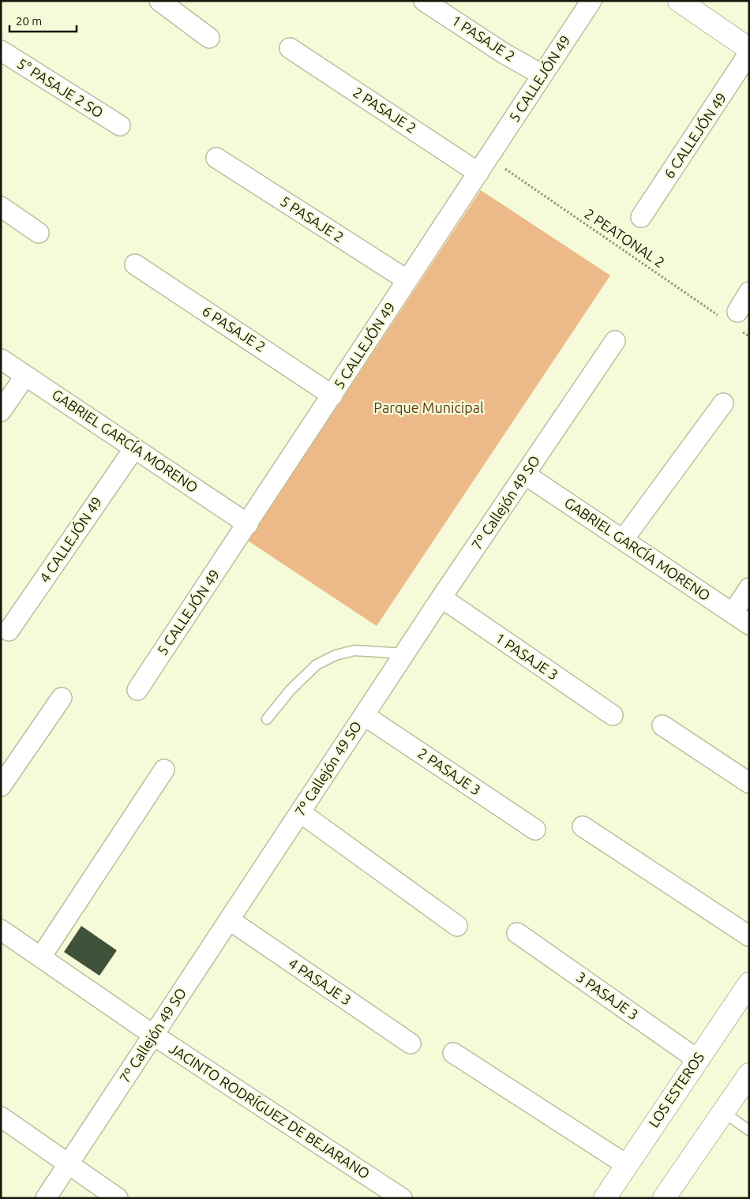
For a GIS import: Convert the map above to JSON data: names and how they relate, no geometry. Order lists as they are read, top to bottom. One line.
{"streets":{"street":["1 PASAJE 2","5 CALLEJÓN 49","5° PASAJE 2 SO","2 PASAJE 2","6 CALLEJÓN 49","5 PASAJE 2","6 PASAJE 2","GABRIEL GARCÍA MORENO","7º Callejón 49 SO","4 CALLEJÓN 49","1 PASAJE 3","2 PASAJE 3","4 PASAJE 3","3 PASAJE 3","LOS ESTEROS","JACINTO RODRÍGUEZ DE BEJARANO"],"path":["2 PEATONAL 2"]},"crossings":[["1 PASAJE 2","5 CALLEJÓN 49"],["5 CALLEJÓN 49","2 PASAJE 2"],["5 CALLEJÓN 49","5 PASAJE 2"],["5 CALLEJÓN 49","2 PEATONAL 2"],["5 CALLEJÓN 49","6 PASAJE 2"],["5 CALLEJÓN 49","GABRIEL GARCÍA MORENO"],["2 PASAJE 2","2 PEATONAL 2"],["GABRIEL GARCÍA MORENO","7º Callejón 49 SO"],["GABRIEL GARCÍA MORENO","4 CALLEJÓN 49"],["7º Callejón 49 SO","1 PASAJE 3"],["7º Callejón 49 SO","2 PASAJE 3"],["7º Callejón 49 SO","4 PASAJE 3"],["7º Callejón 49 SO","JACINTO RODRÍGUEZ DE BEJARANO"],["3 PASAJE 3","LOS ESTEROS"]],"parks":["Parque Municipal"],"scale_bar":"20 m"}
